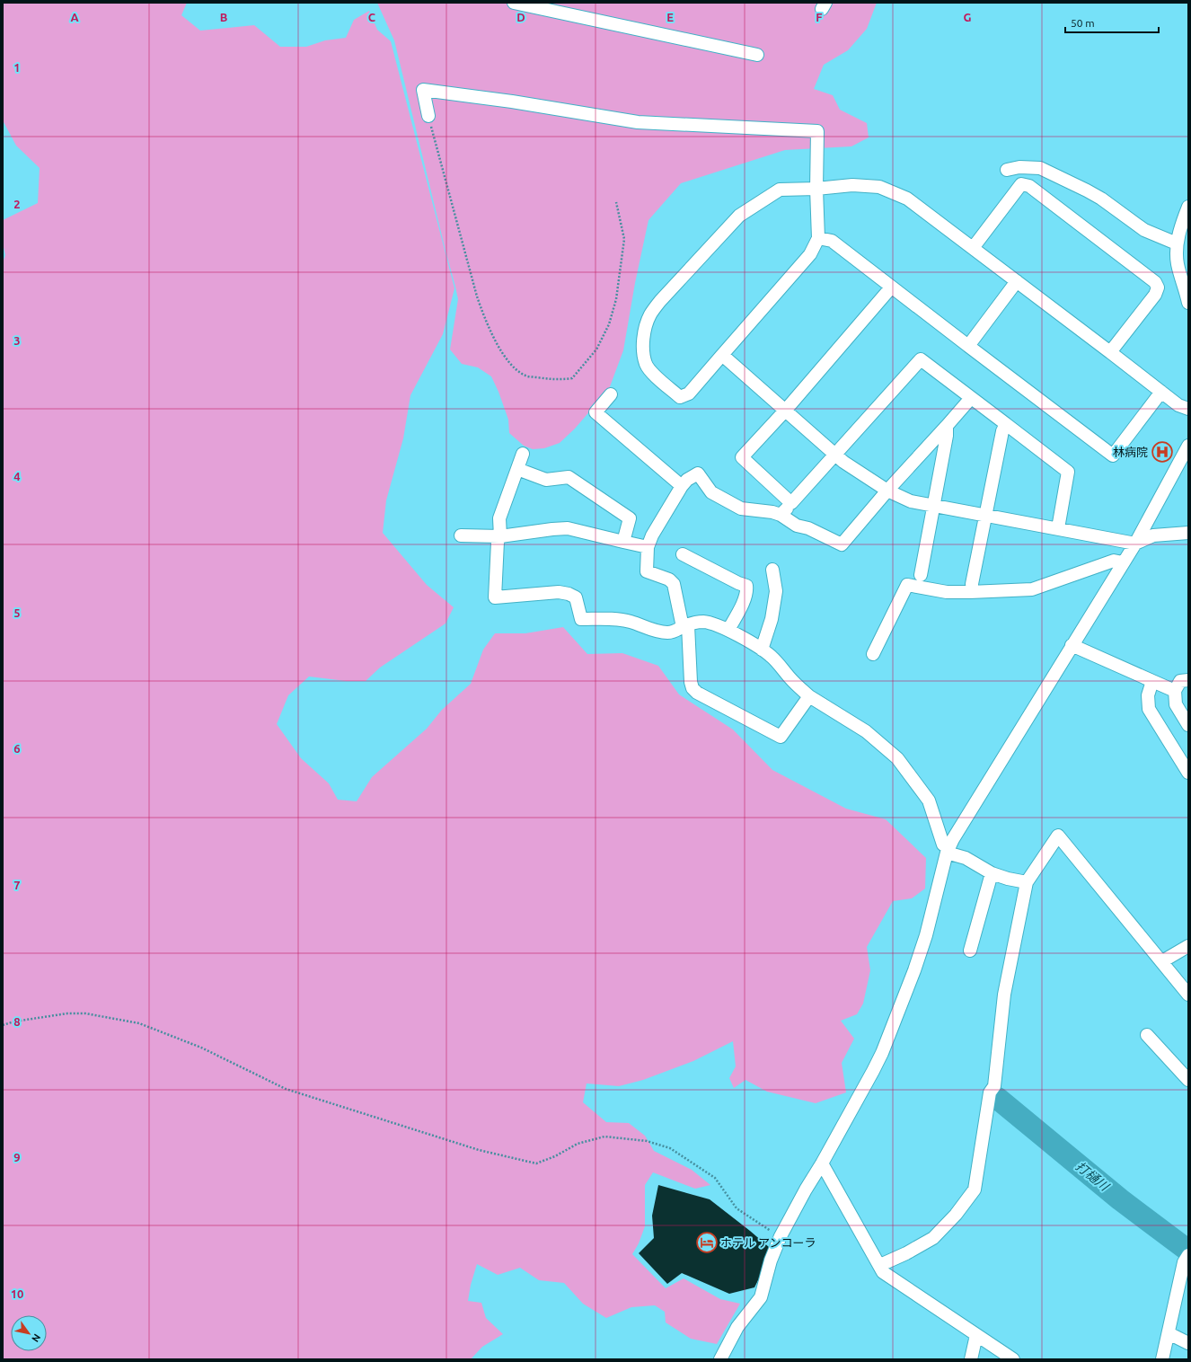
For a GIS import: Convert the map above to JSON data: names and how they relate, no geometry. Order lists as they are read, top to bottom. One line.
{"water":["打樋川"],"places":{"hospital":["林病院"],"hotel":["ホテル アンコーラ"]},"scale_bar":"50 m","north":"bottom right","grid":{"columns":["A","B","C","D","E","F","G"],"rows":["1","2","3","4","5","6","7","8","9","10"]}}
